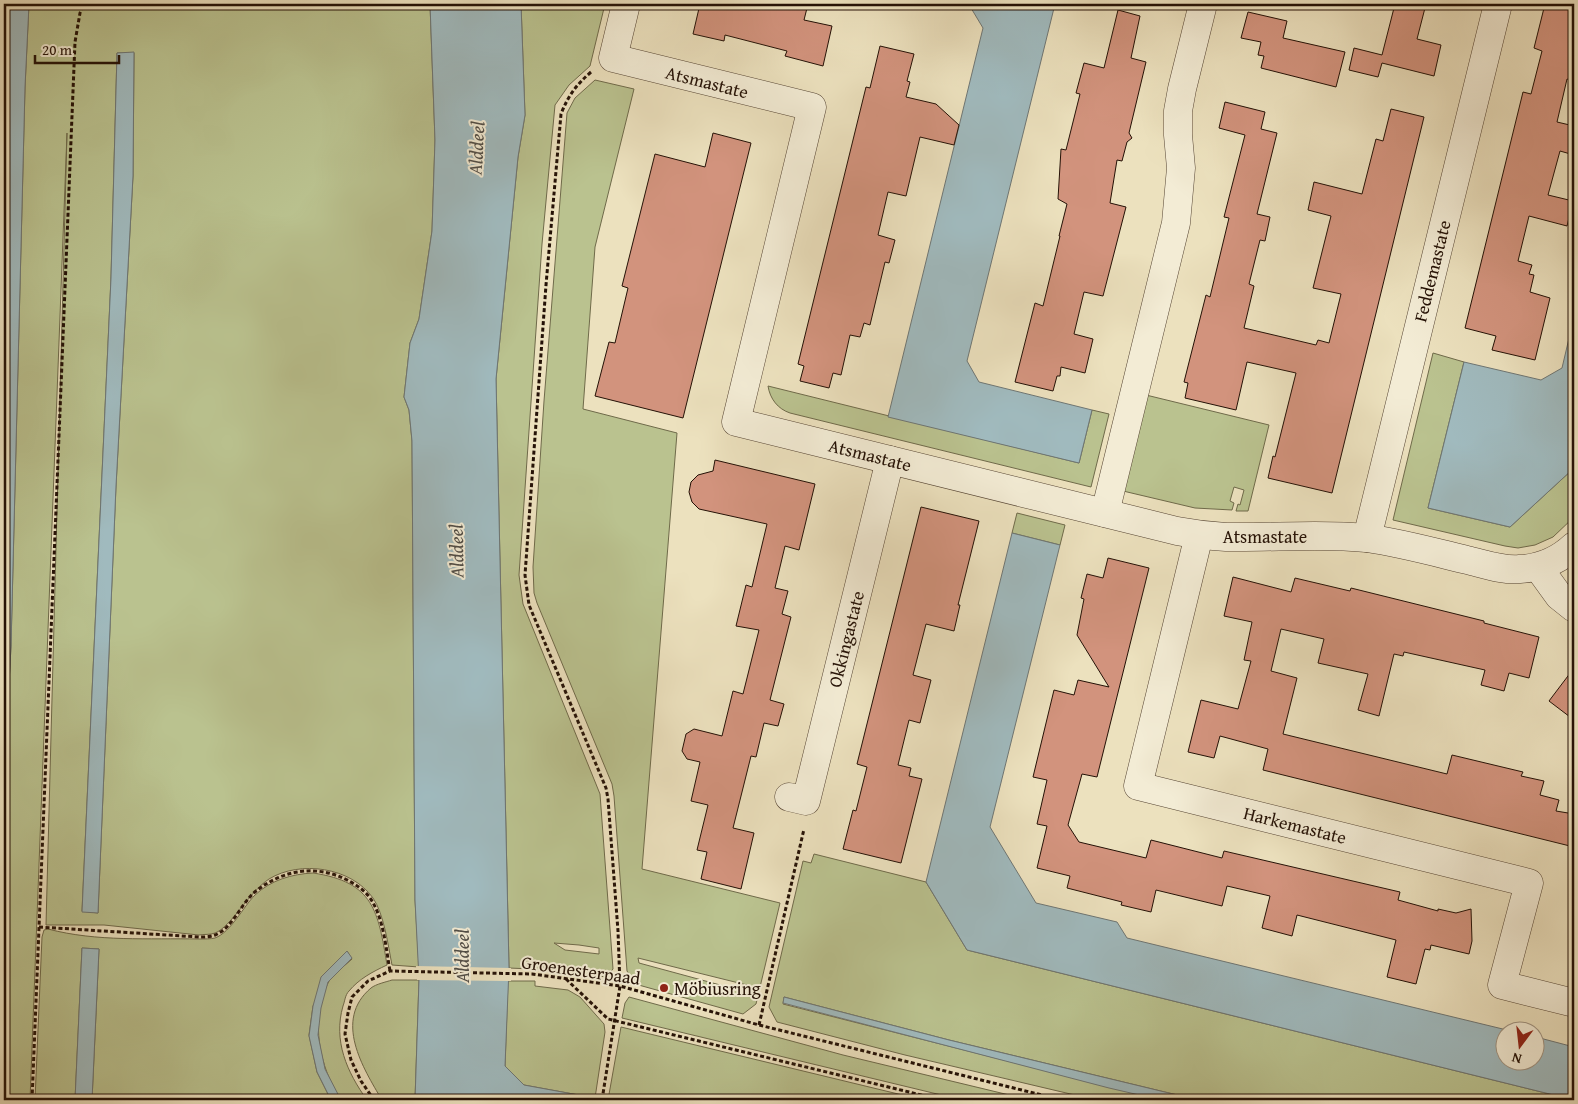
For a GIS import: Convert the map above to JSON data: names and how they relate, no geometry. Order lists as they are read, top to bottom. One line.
{"streets":{"street":["Atsmastate","Feddemastate","Okkingastate","Harkemastate"],"path":["Groenesterpaad"]},"crossings":[["Atsmastate","Feddemastate"],["Atsmastate","Okkingastate"],["Atsmastate","Harkemastate"]],"water":["Alddeel"],"places":["Möbiusring"],"scale_bar":"20 m","north":"bottom"}
